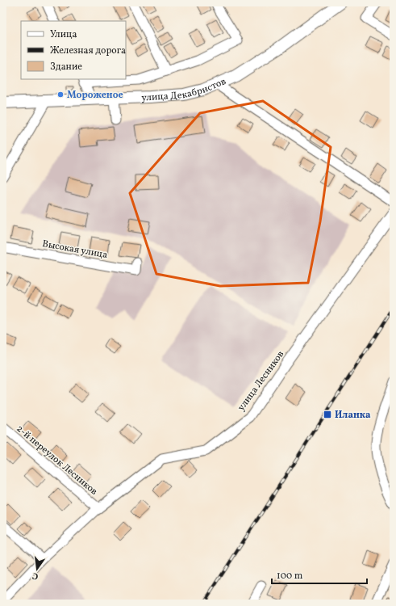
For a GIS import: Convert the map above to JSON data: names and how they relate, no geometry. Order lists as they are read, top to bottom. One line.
{"streets":{"main road":["улица Декабристов"],"street":["Высокая улица","улица Лесников","2-й переулок Лесников"]},"crossings":[["улица Лесников","2-й переулок Лесников"]],"places":{"other":["Мороженое"],"transit":["Иланка"]},"legend":["Улица","Железная дорога","Здание"],"scale_bar":"100 m","north":"bottom"}
